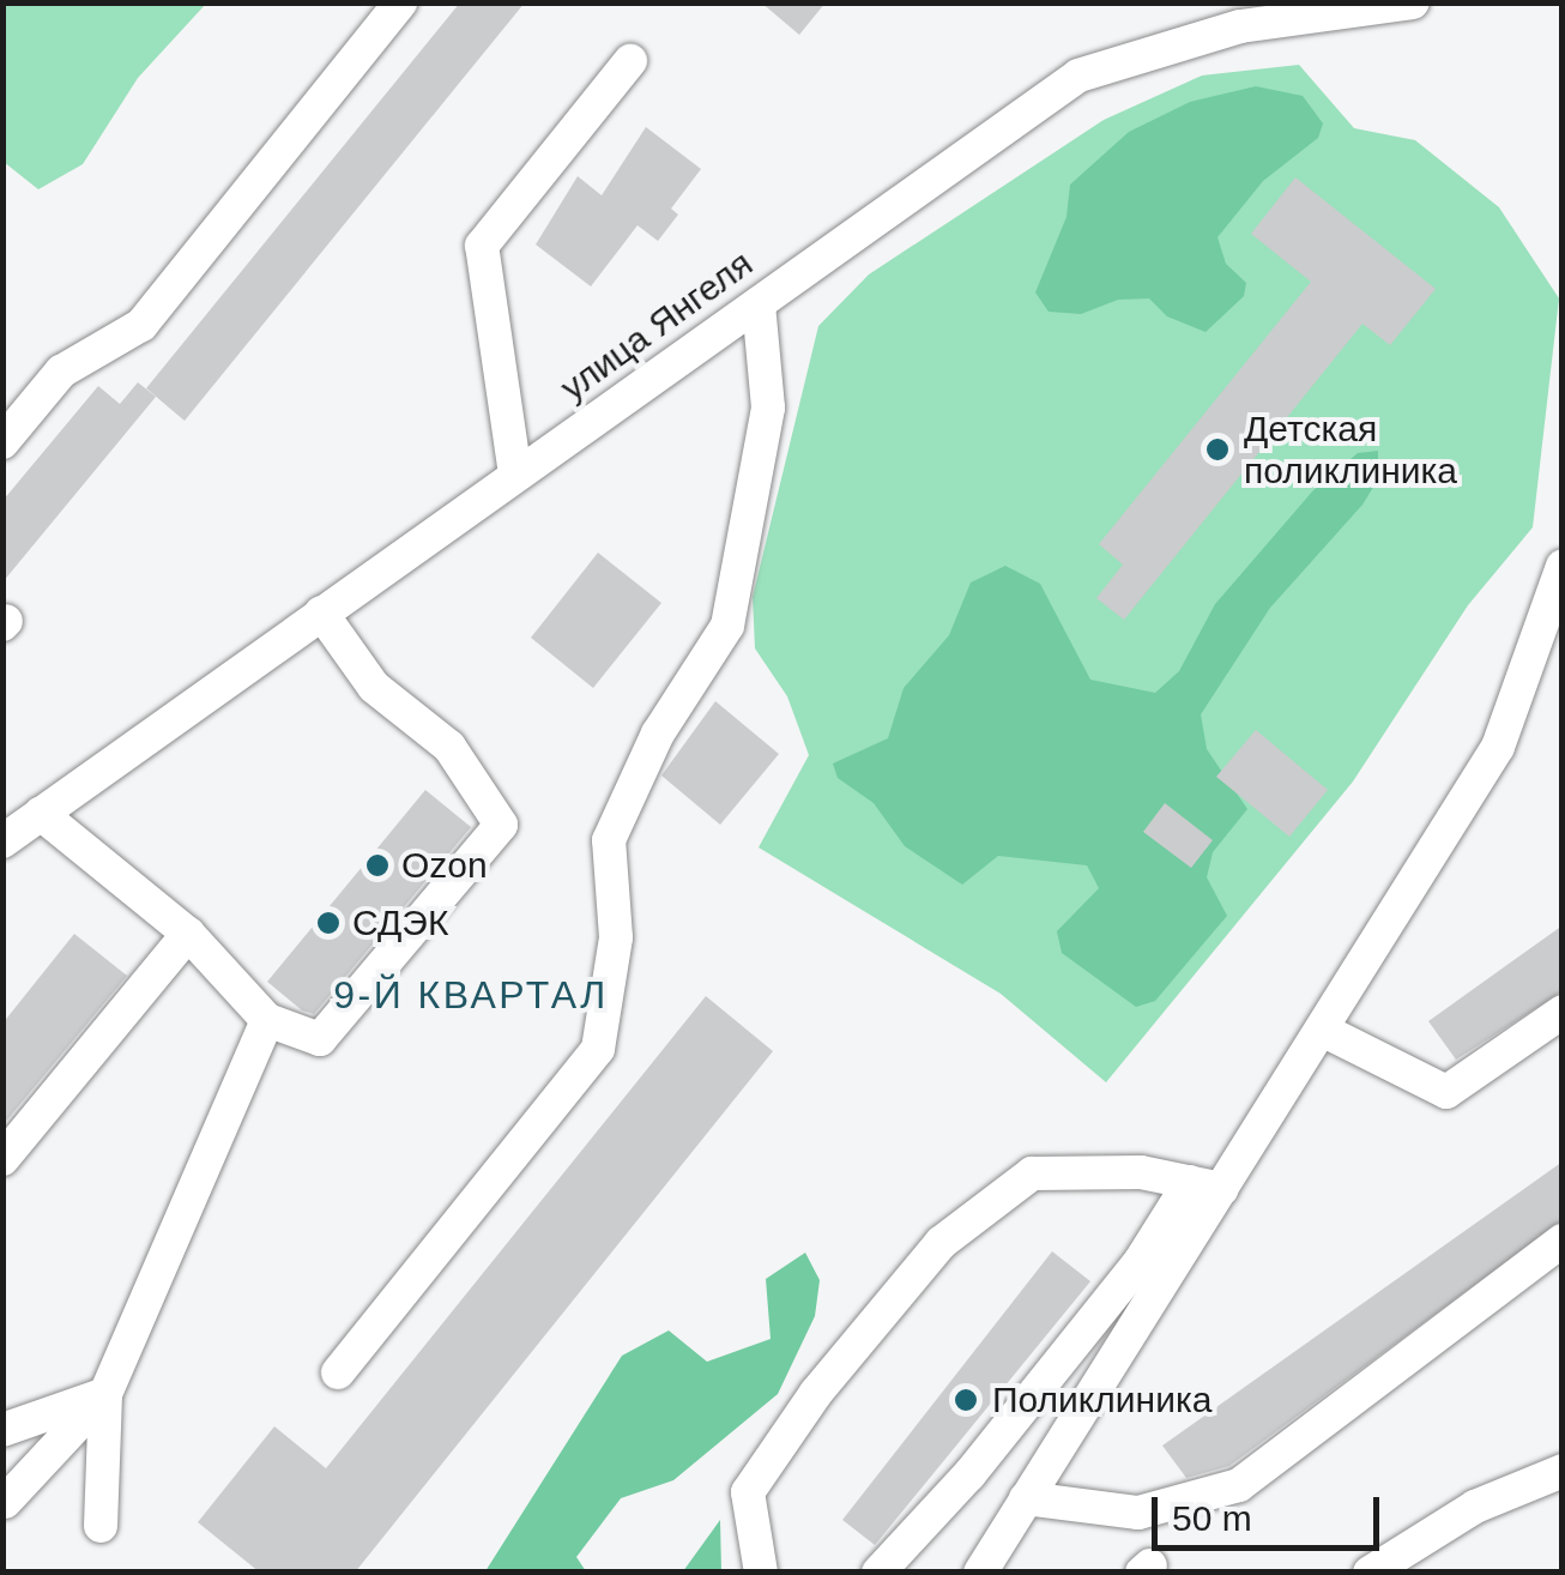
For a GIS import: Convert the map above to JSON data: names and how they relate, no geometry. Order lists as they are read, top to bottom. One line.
{"streets":{"street":["улица Янгеля"]},"districts":["9-Й КВАРТАЛ"],"places":["Детская поликлиника","Ozon","СДЭК","Поликлиника"],"scale_bar":"50 m"}
